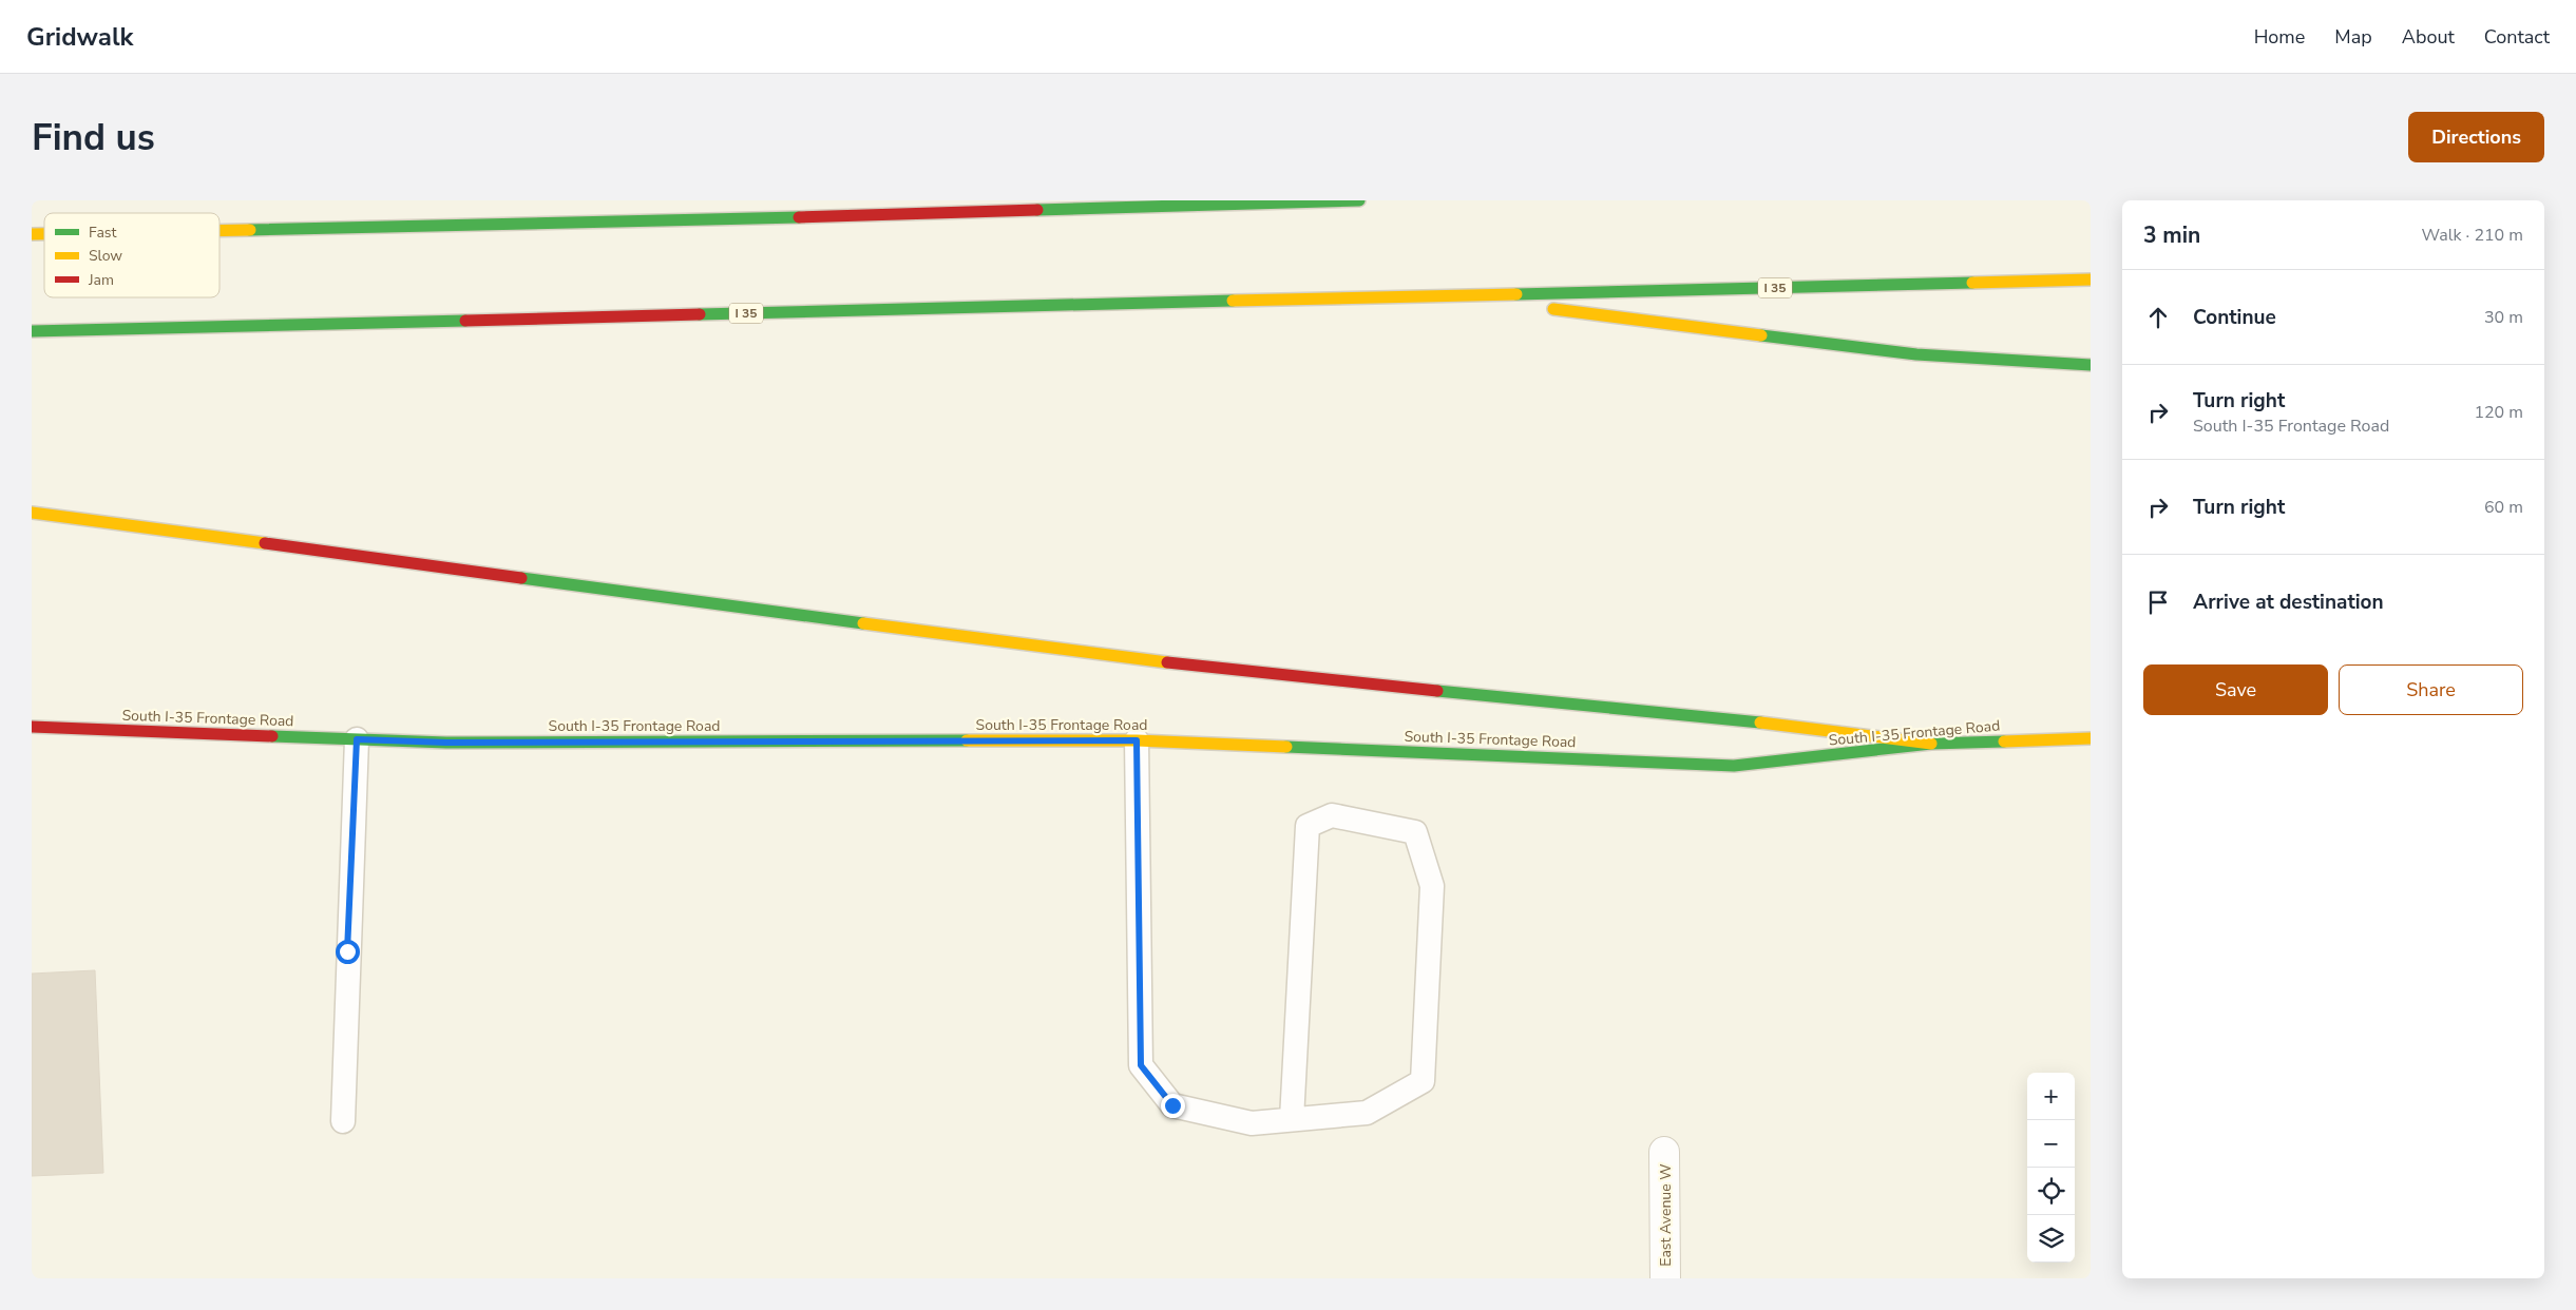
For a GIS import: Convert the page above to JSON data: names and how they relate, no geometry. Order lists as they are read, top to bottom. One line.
{"streets":{"main road":["I 35","South I-35 Frontage Road"],"street":["East Avenue W"]},"legend":["Fast","Slow","Jam"],"page":{"header":"Gridwalk","nav":["Home","Map","About","Contact"],"buttons":["Directions",["Save","Share"]],"title":"Find us","heading":["3 min","Walk · 210 m"],"list":[["Continue","30 m"],["Turn right","South I-35 Frontage Road","120 m"],["Turn right","60 m"],"Arrive at destination"],"map_buttons":["+","−"]}}
